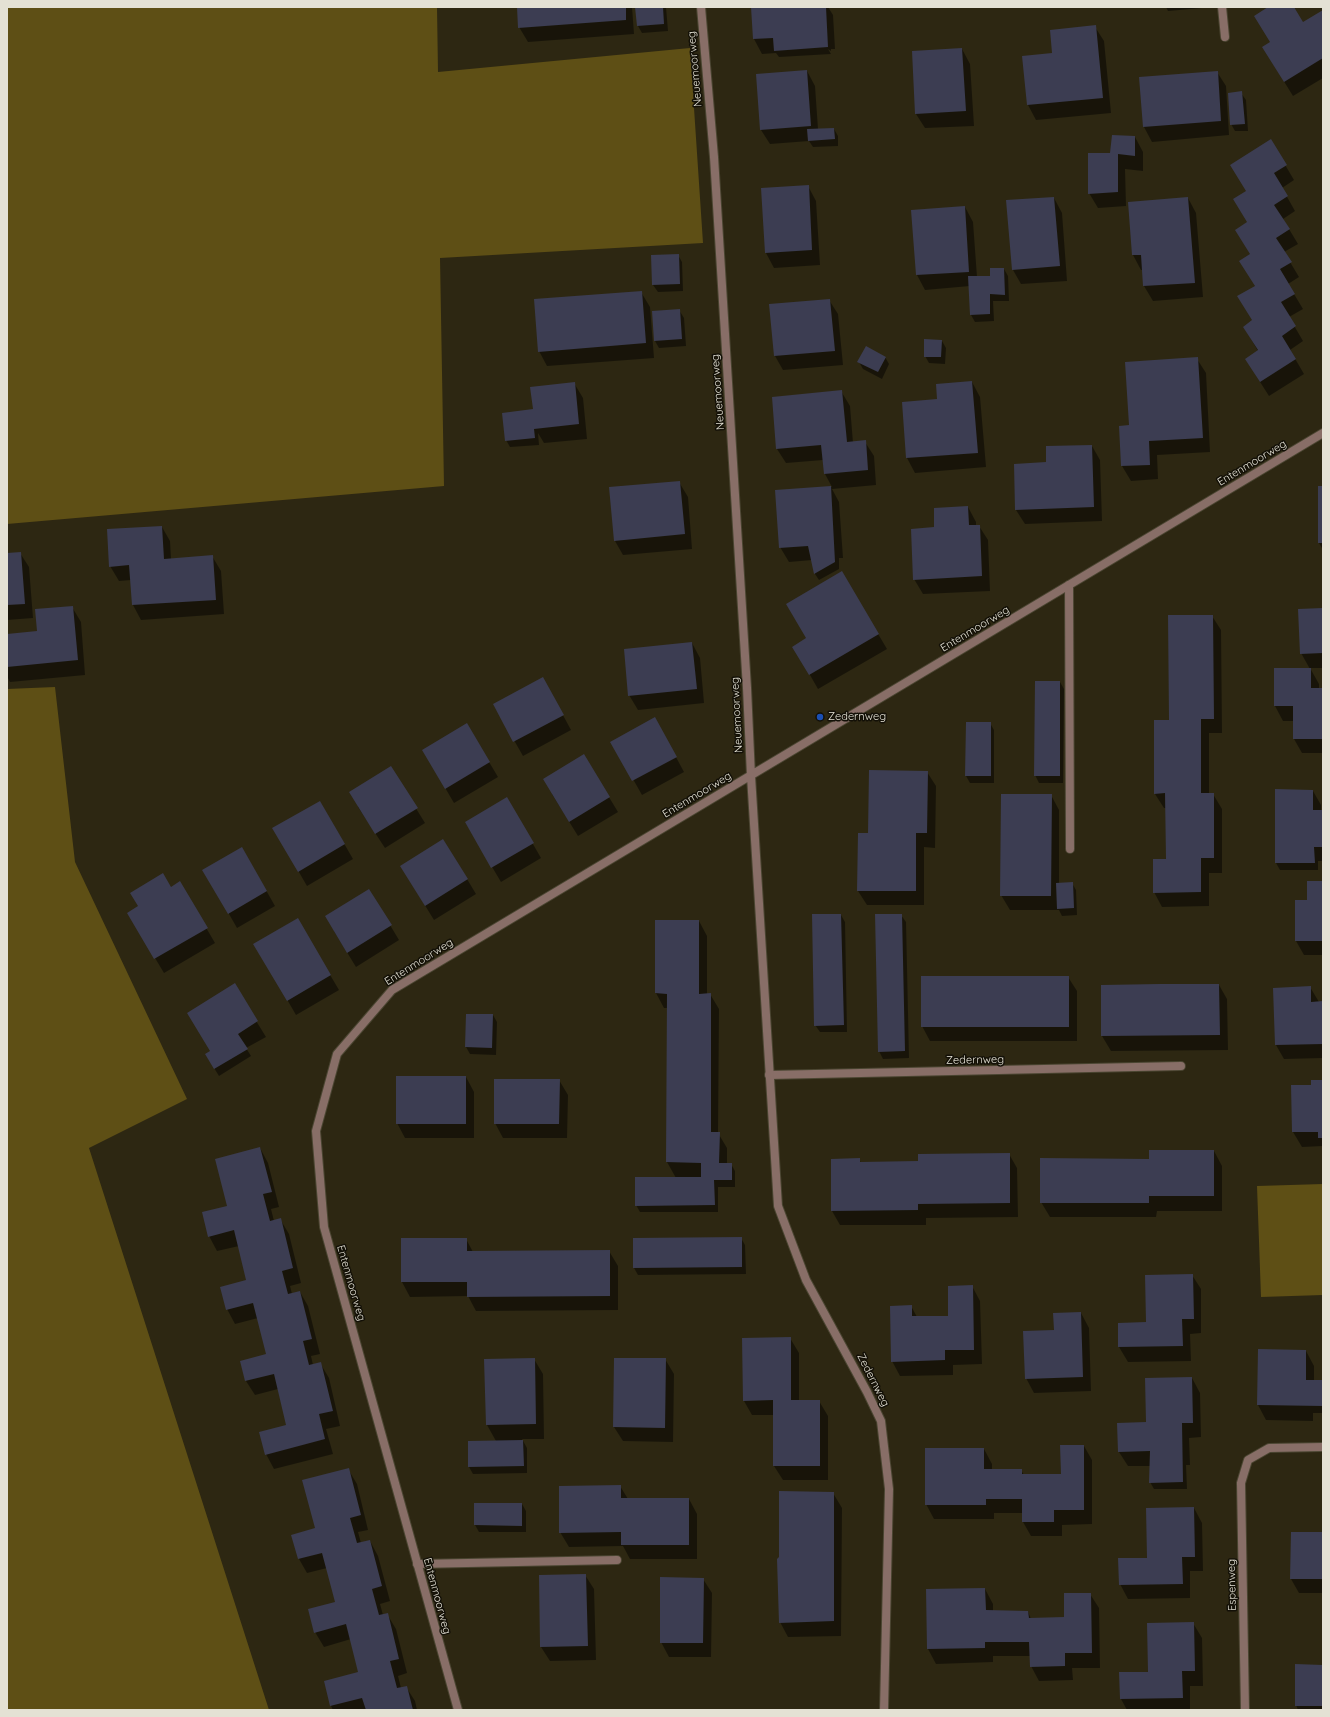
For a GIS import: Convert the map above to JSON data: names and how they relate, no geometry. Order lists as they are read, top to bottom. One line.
{"streets":{"street":["Neuemoorweg","Entenmoorweg","Zedernweg","Espenweg"]},"crossings":[["Neuemoorweg","Entenmoorweg"],["Neuemoorweg","Zedernweg"],["Entenmoorweg","Zedernweg"]],"places":["Zedernweg"]}
